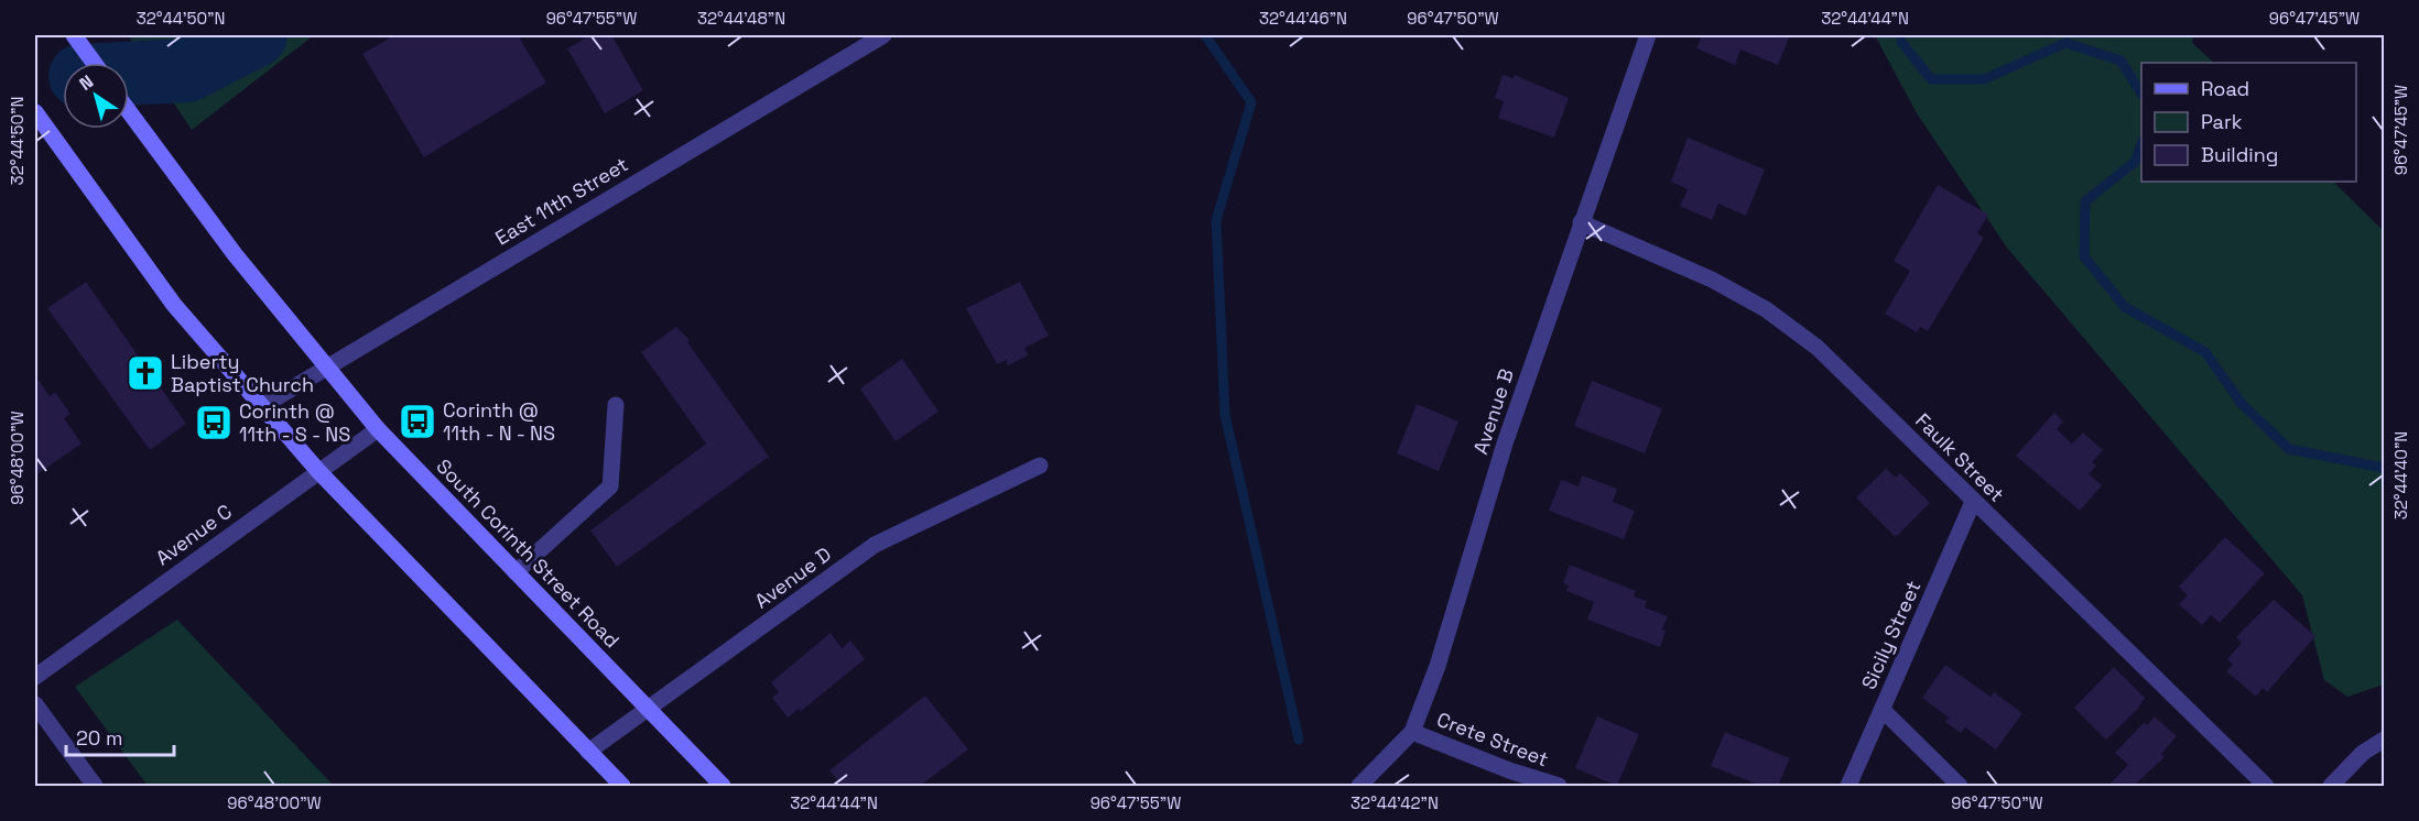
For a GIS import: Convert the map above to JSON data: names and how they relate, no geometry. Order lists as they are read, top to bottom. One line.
{"streets":{"main road":["South Corinth Street Road"],"street":["East 11th Street","Avenue B","Faulk Street","Avenue C","Avenue D","Sicily Street","Crete Street"]},"crossings":[["East 11th Street","South Corinth Street Road"],["Avenue B","Faulk Street"],["Avenue B","Crete Street"],["Faulk Street","Sicily Street"],["Avenue C","South Corinth Street Road"],["South Corinth Street Road","Avenue D"]],"places":{"church":["Liberty Baptist Church"],"bus stop":["Corinth @ 11th - N - NS","Corinth @ 11th - S - NS"]},"legend":["Road","Park","Building"],"scale_bar":"20 m","north":"top left","coordinates":["32°44'50\"N","96°47'55\"W","32°44'48\"N","32°44'46\"N","96°47'50\"W","32°44'44\"N","96°47'45\"W","96°48'00\"W","32°44'40\"N","32°44'42\"N"]}
